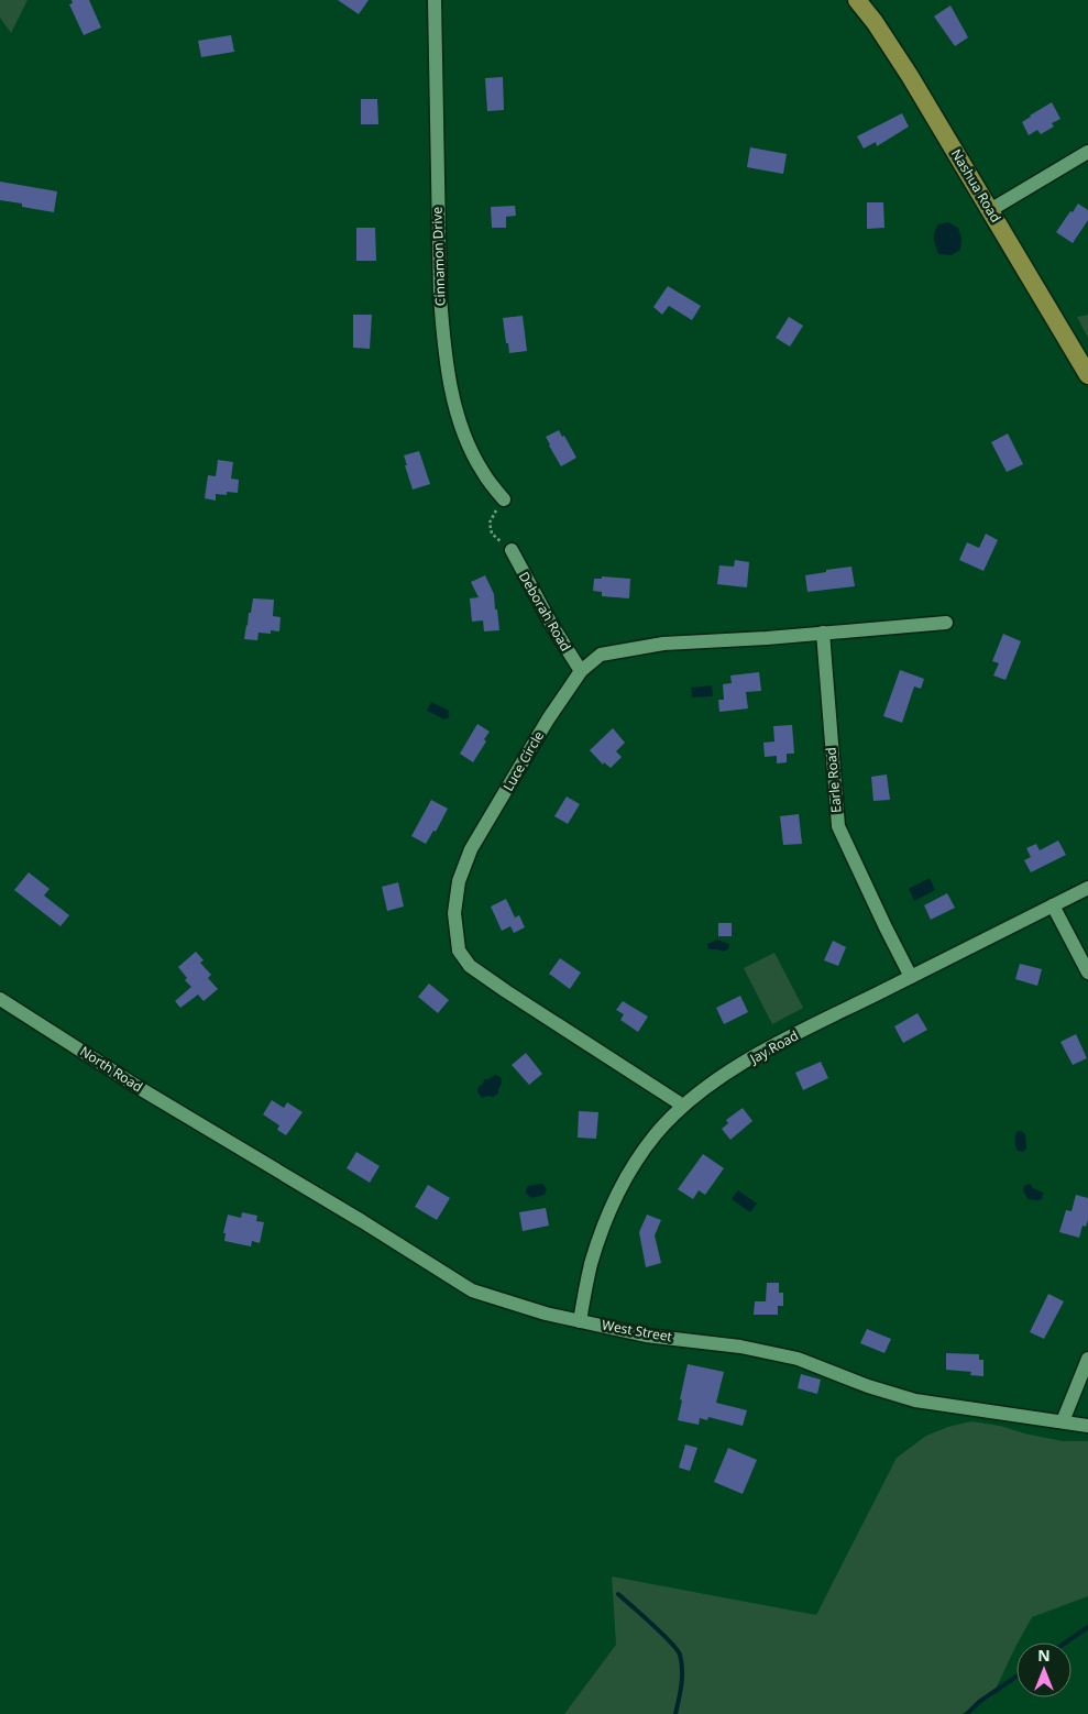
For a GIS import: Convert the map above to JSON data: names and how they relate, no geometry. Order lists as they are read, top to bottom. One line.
{"streets":{"main road":["Nashua Road"],"street":["Cinnamon Drive","Deborah Road","Luce Circle","Earle Road","Jay Road","North Road","West Street"]},"crossings":[["Deborah Road","Luce Circle"],["Luce Circle","Earle Road"],["Luce Circle","Jay Road"],["Earle Road","Jay Road"],["Jay Road","West Street"],["North Road","West Street"]],"north":"top"}
